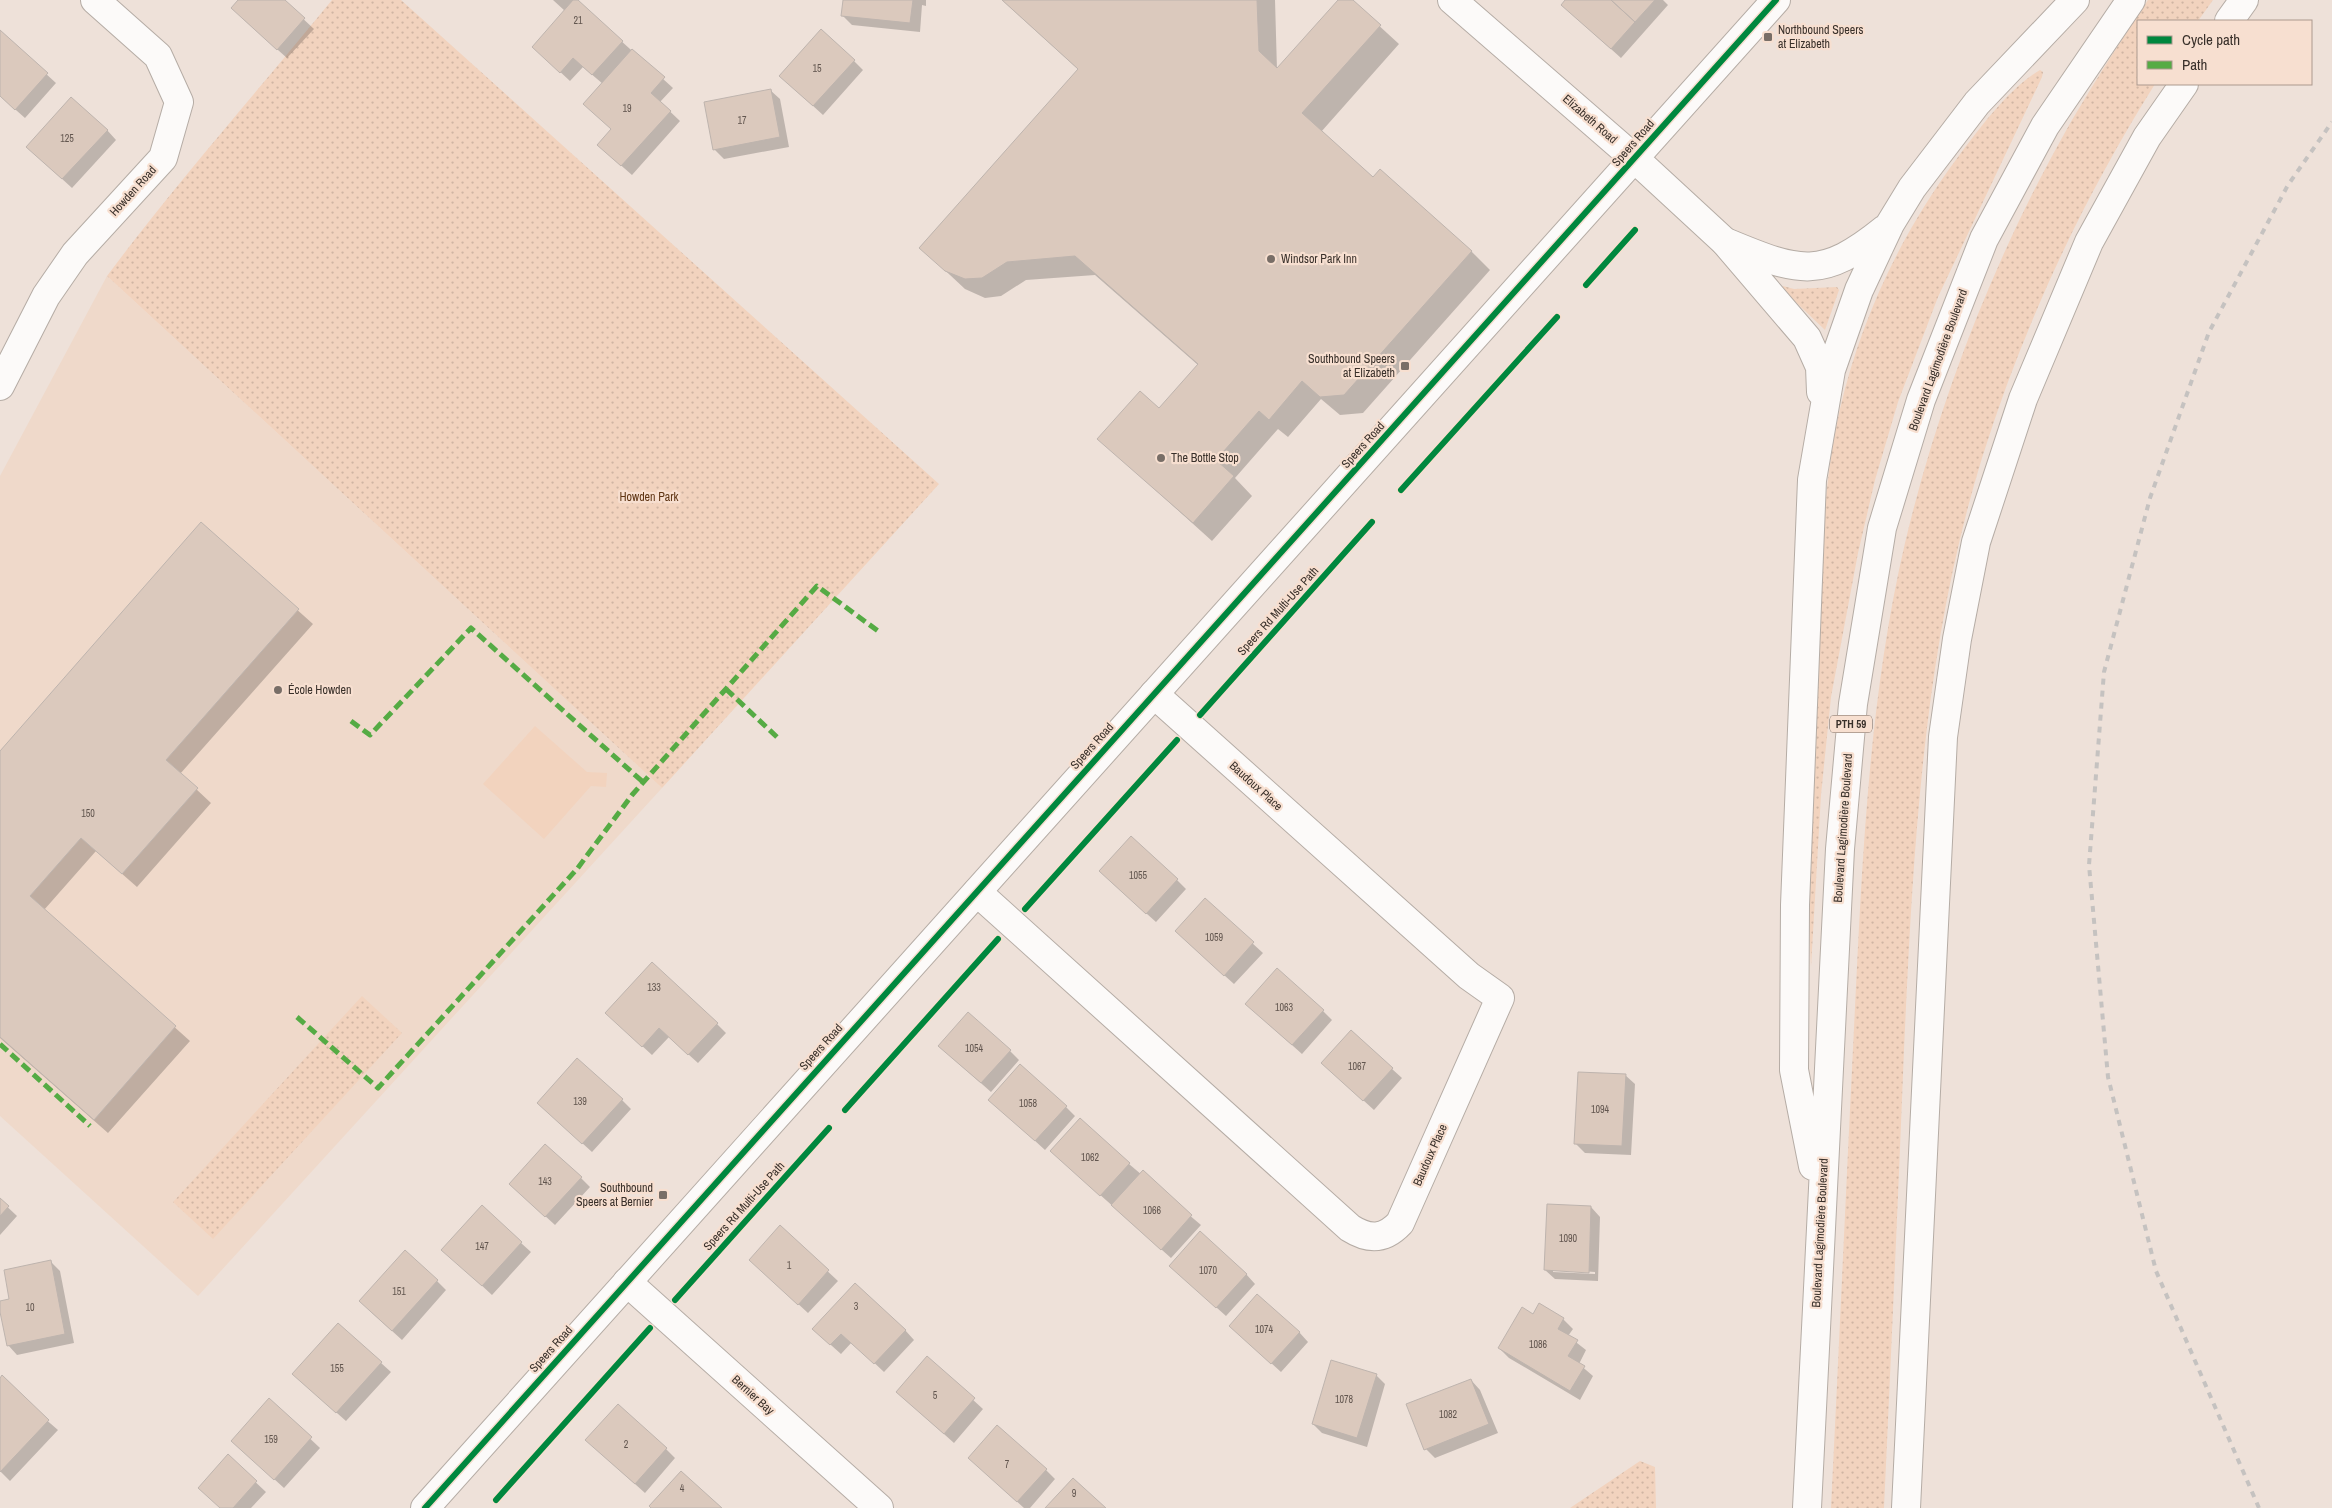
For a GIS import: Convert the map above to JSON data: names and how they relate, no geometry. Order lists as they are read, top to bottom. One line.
{"streets":{"main road":["Elizabeth Road","Speers Road","Howden Road","Boulevard Lagimodière Boulevard","PTH 59","Baudoux Place","Bernier Bay"],"cycle path":["Speers Rd Multi-Use Path"]},"crossings":[["Elizabeth Road","Speers Road"],["Speers Road","Baudoux Place"],["Speers Road","Bernier Bay"]],"parks":["Howden Park"],"places":{"transit":["Northbound Speers at Elizabeth","Southbound Speers at Elizabeth","Southbound Speers at Bernier"],"other":["Windsor Park Inn","The Bottle Stop","École Howden"]},"house_numbers":["21","15","19","17","125","150","1055","1059","133","1063","1054","1067","139","1058","1094","1062","143","1066","1090","147","1","1070","151","3","10","1074","1086","155","5","1078","1082","159","2","7","4","9"],"legend":["Cycle path","Path"]}
